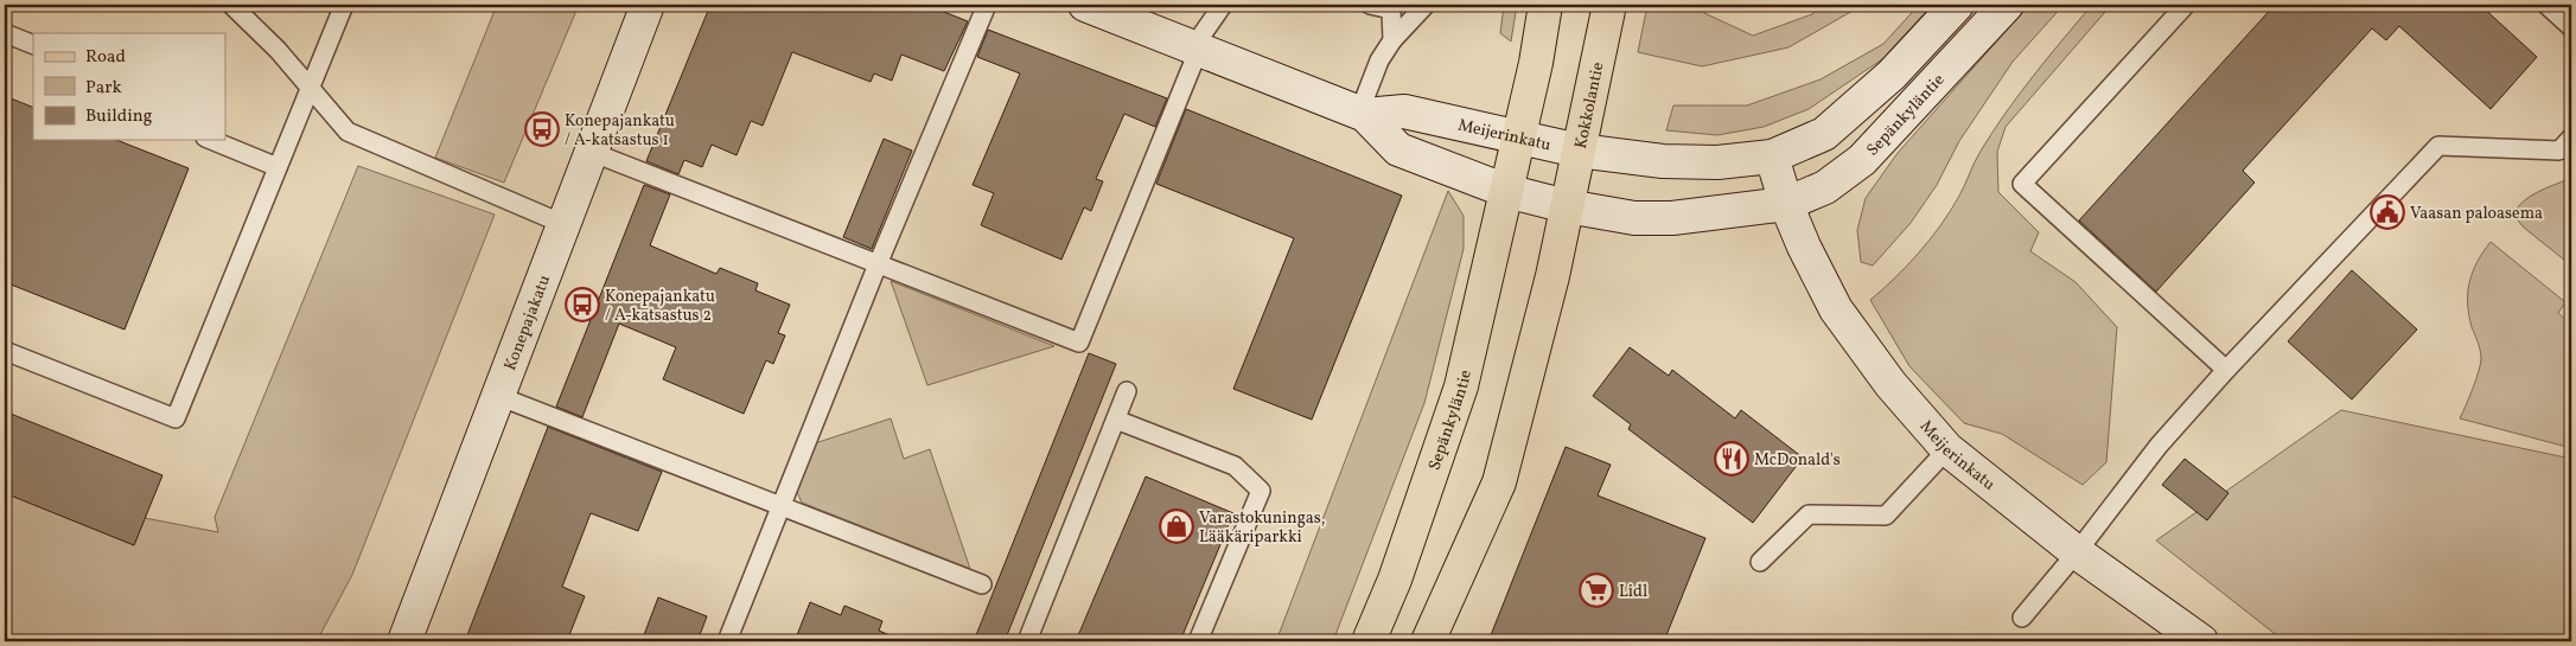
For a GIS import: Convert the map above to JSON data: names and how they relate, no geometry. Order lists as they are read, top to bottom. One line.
{"streets":{"main road":["Kokkolantie","Sepänkyläntie"],"street":["Meijerinkatu","Konepajakatu"]},"crossings":[["Kokkolantie","Meijerinkatu"],["Sepänkyläntie","Meijerinkatu"]],"places":{"bus stop":["Konepajankatu / A-katsastus 1","Konepajankatu / A-katsastus 2"],"public building":["Vaasan paloasema"],"restaurant":["McDonald's"],"shop":["Varastokuningas, Lääkäriparkki"],"supermarket":["Lidl"]},"legend":["Road","Park","Building"]}
